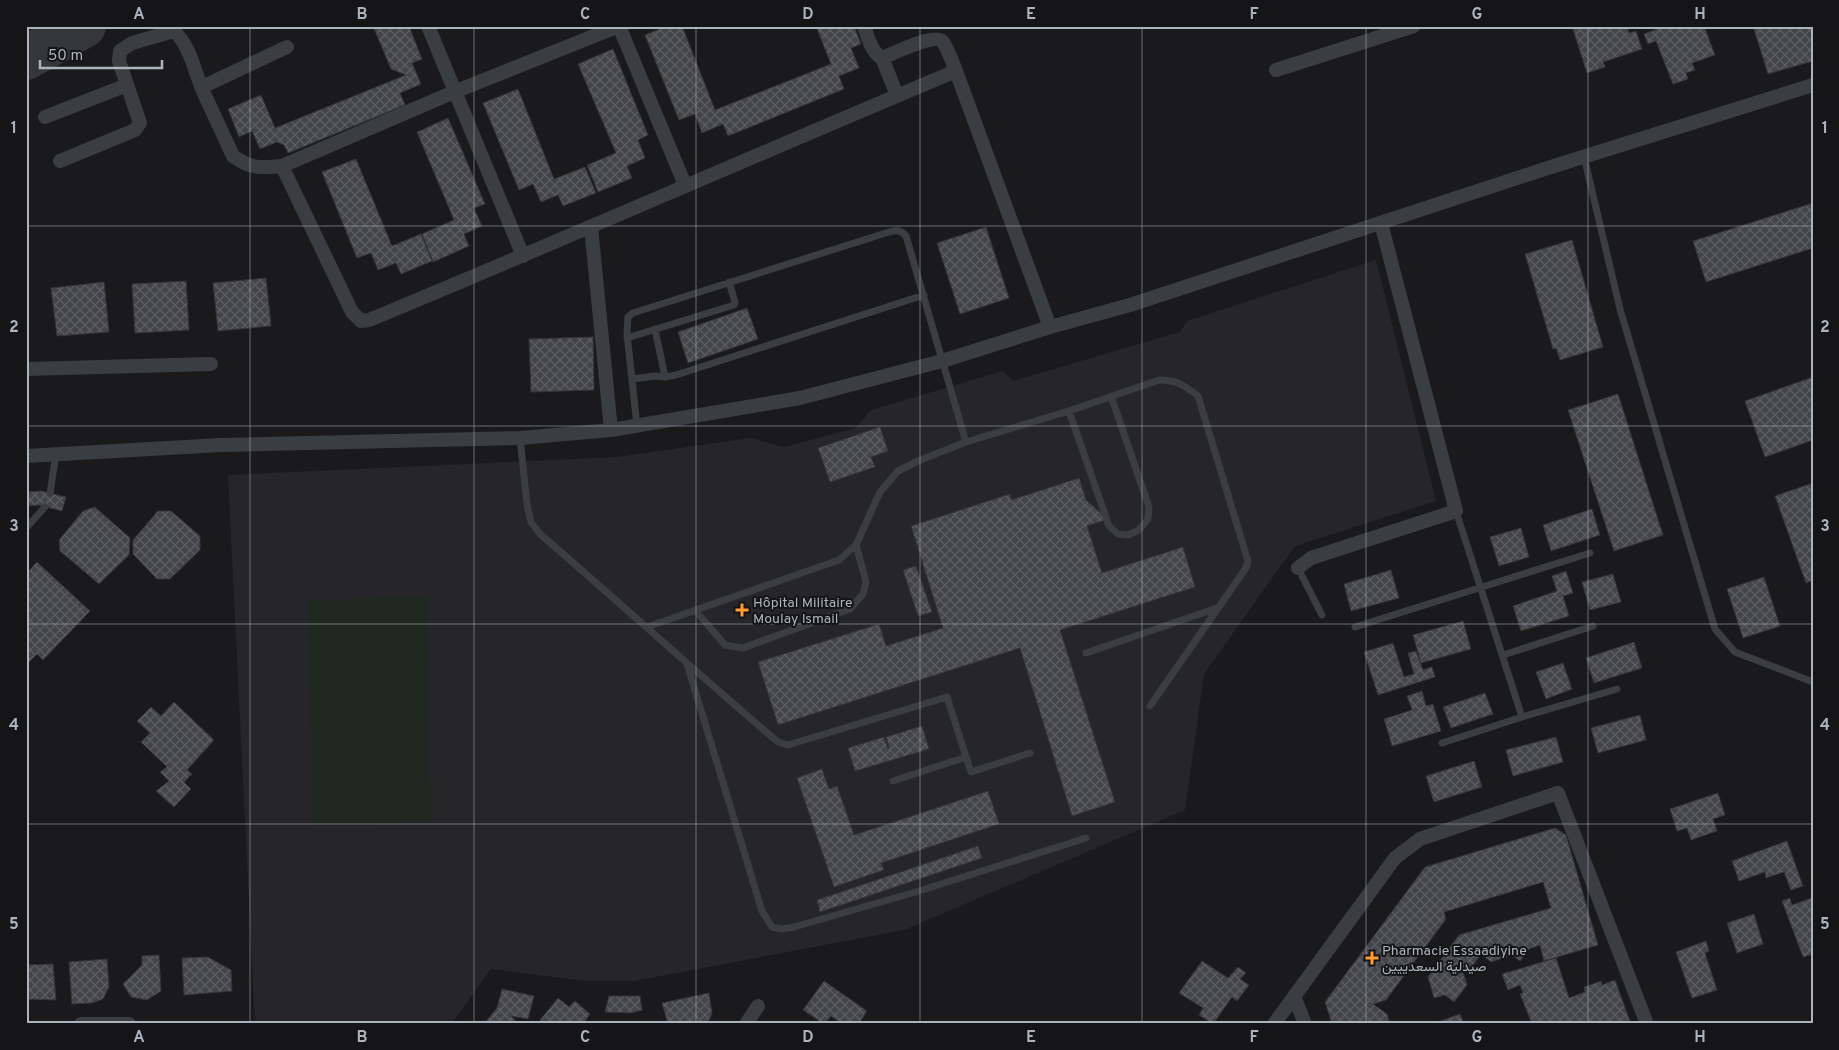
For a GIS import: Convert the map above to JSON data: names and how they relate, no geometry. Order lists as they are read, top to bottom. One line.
{"places":{"health":["Hôpital Militaire Moulay Ismail","Pharmacie Essaadiyine صيدلية السعدييين"]},"scale_bar":"50 m","grid":{"columns":["A","B","C","D","E","F","G","H"],"rows":["1","2","3","4","5"]}}
